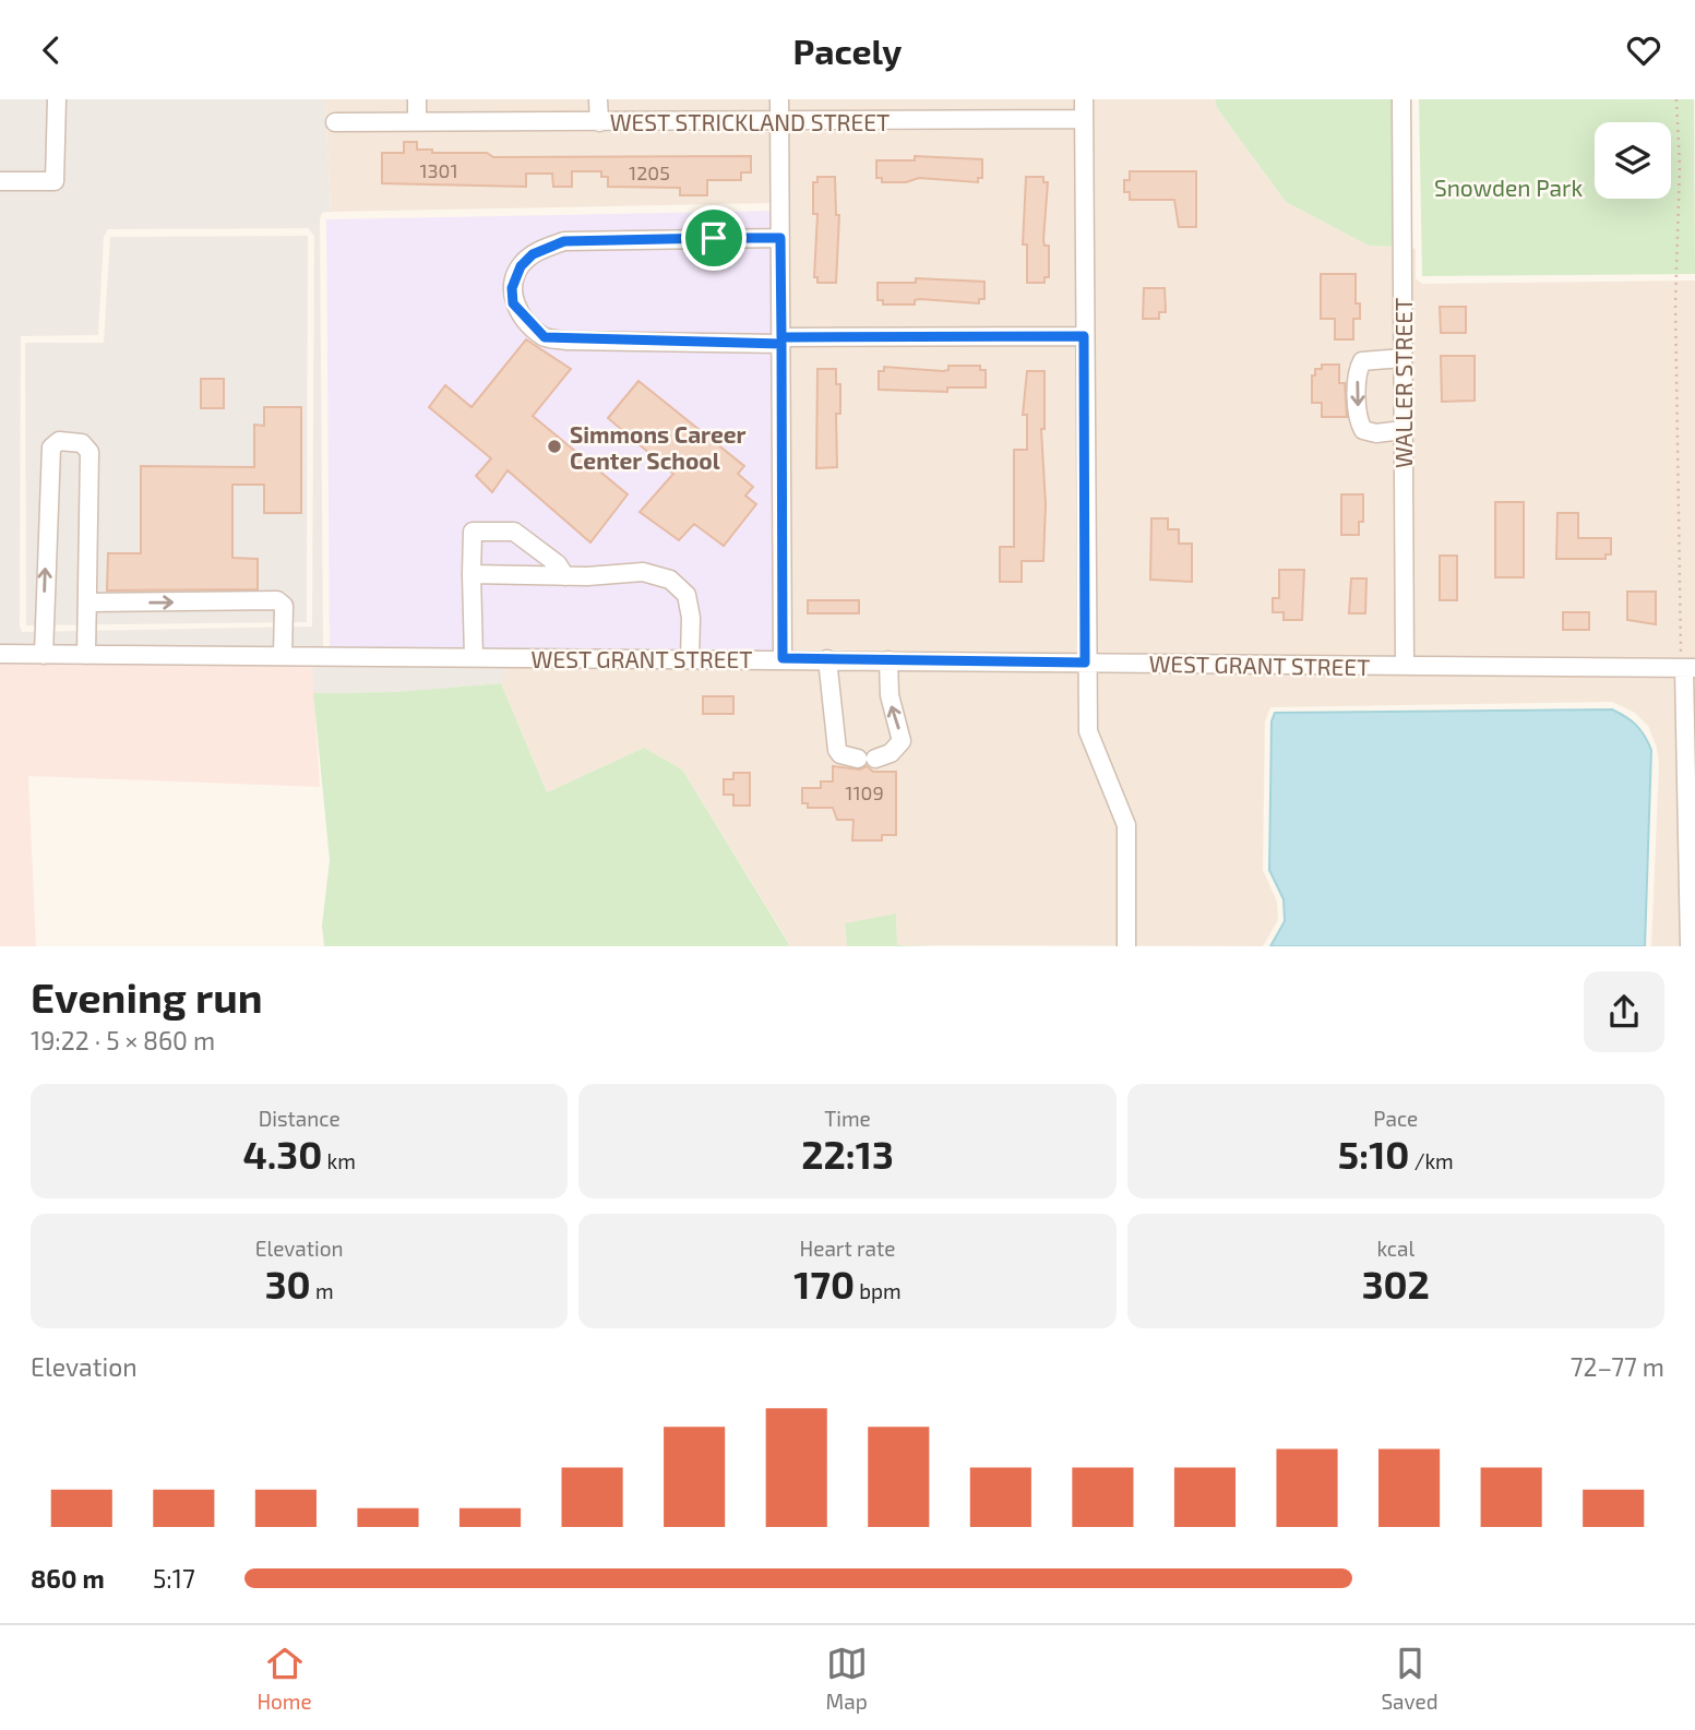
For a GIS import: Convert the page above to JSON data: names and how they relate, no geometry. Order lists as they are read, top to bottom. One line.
{"streets":{"street":["WEST STRICKLAND STREET","WALLER STREET","WEST GRANT STREET"]},"crossings":[["WALLER STREET","WEST GRANT STREET"]],"parks":["Snowden Park"],"places":["Simmons Career Center School"],"house_numbers":["1301","1205","1109"],"page":{"header":"Pacely","heading":["Evening run","19:22 · 5 × 860 m"],"stats":[["Distance","4.30 km"],["Time","22:13"],["Pace","5:10 /km"],["Elevation","30 m"],["Heart rate","170 bpm"],["kcal","302"]],"chart":["Elevation","72–77 m"],"list":[{"name":"860 m","note":"5:17"}],"tabs":["Home","Map","Saved"]}}
